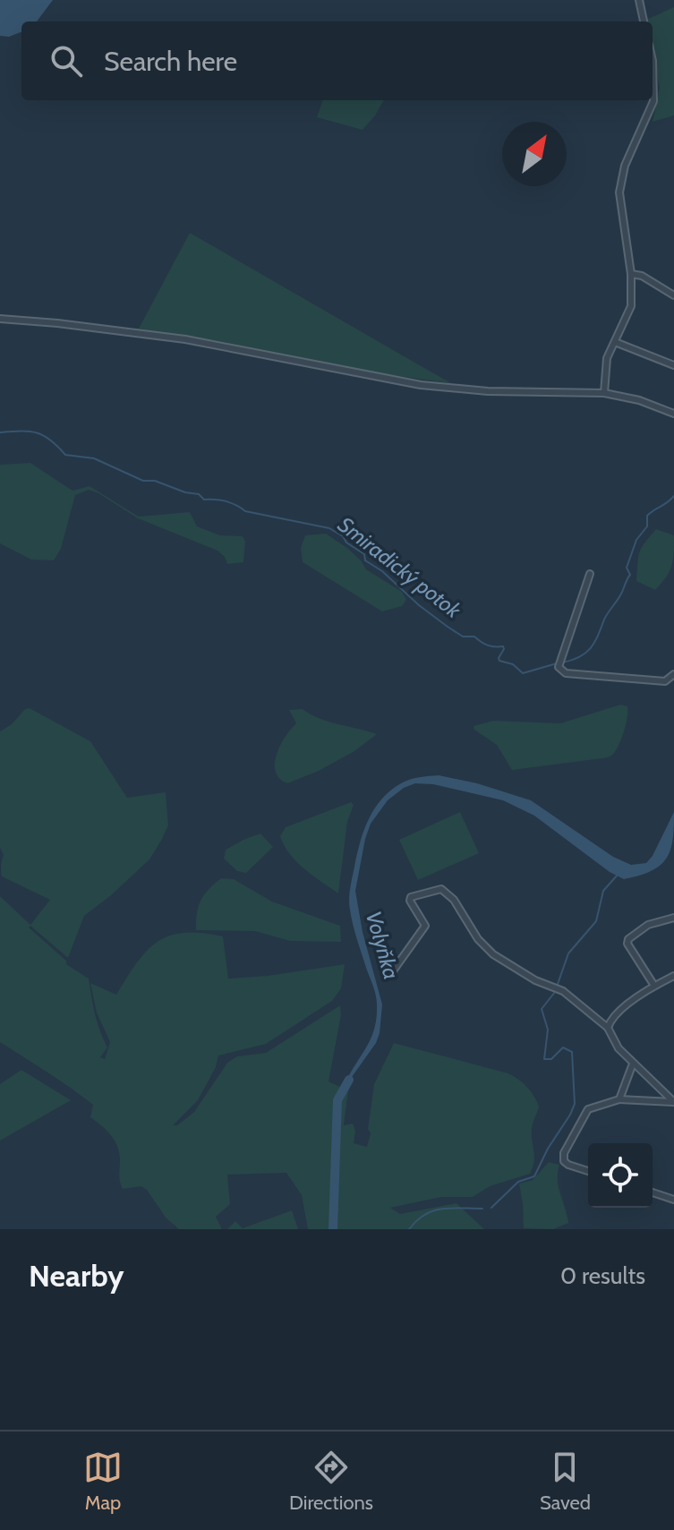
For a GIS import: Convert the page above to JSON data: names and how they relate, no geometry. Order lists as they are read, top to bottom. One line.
{"water":["Smiradický potok","Volyňka"],"north":"top right","page":{"search":"Search here","heading":["Nearby","0 results"],"nav":["Map","Directions","Saved"]}}
